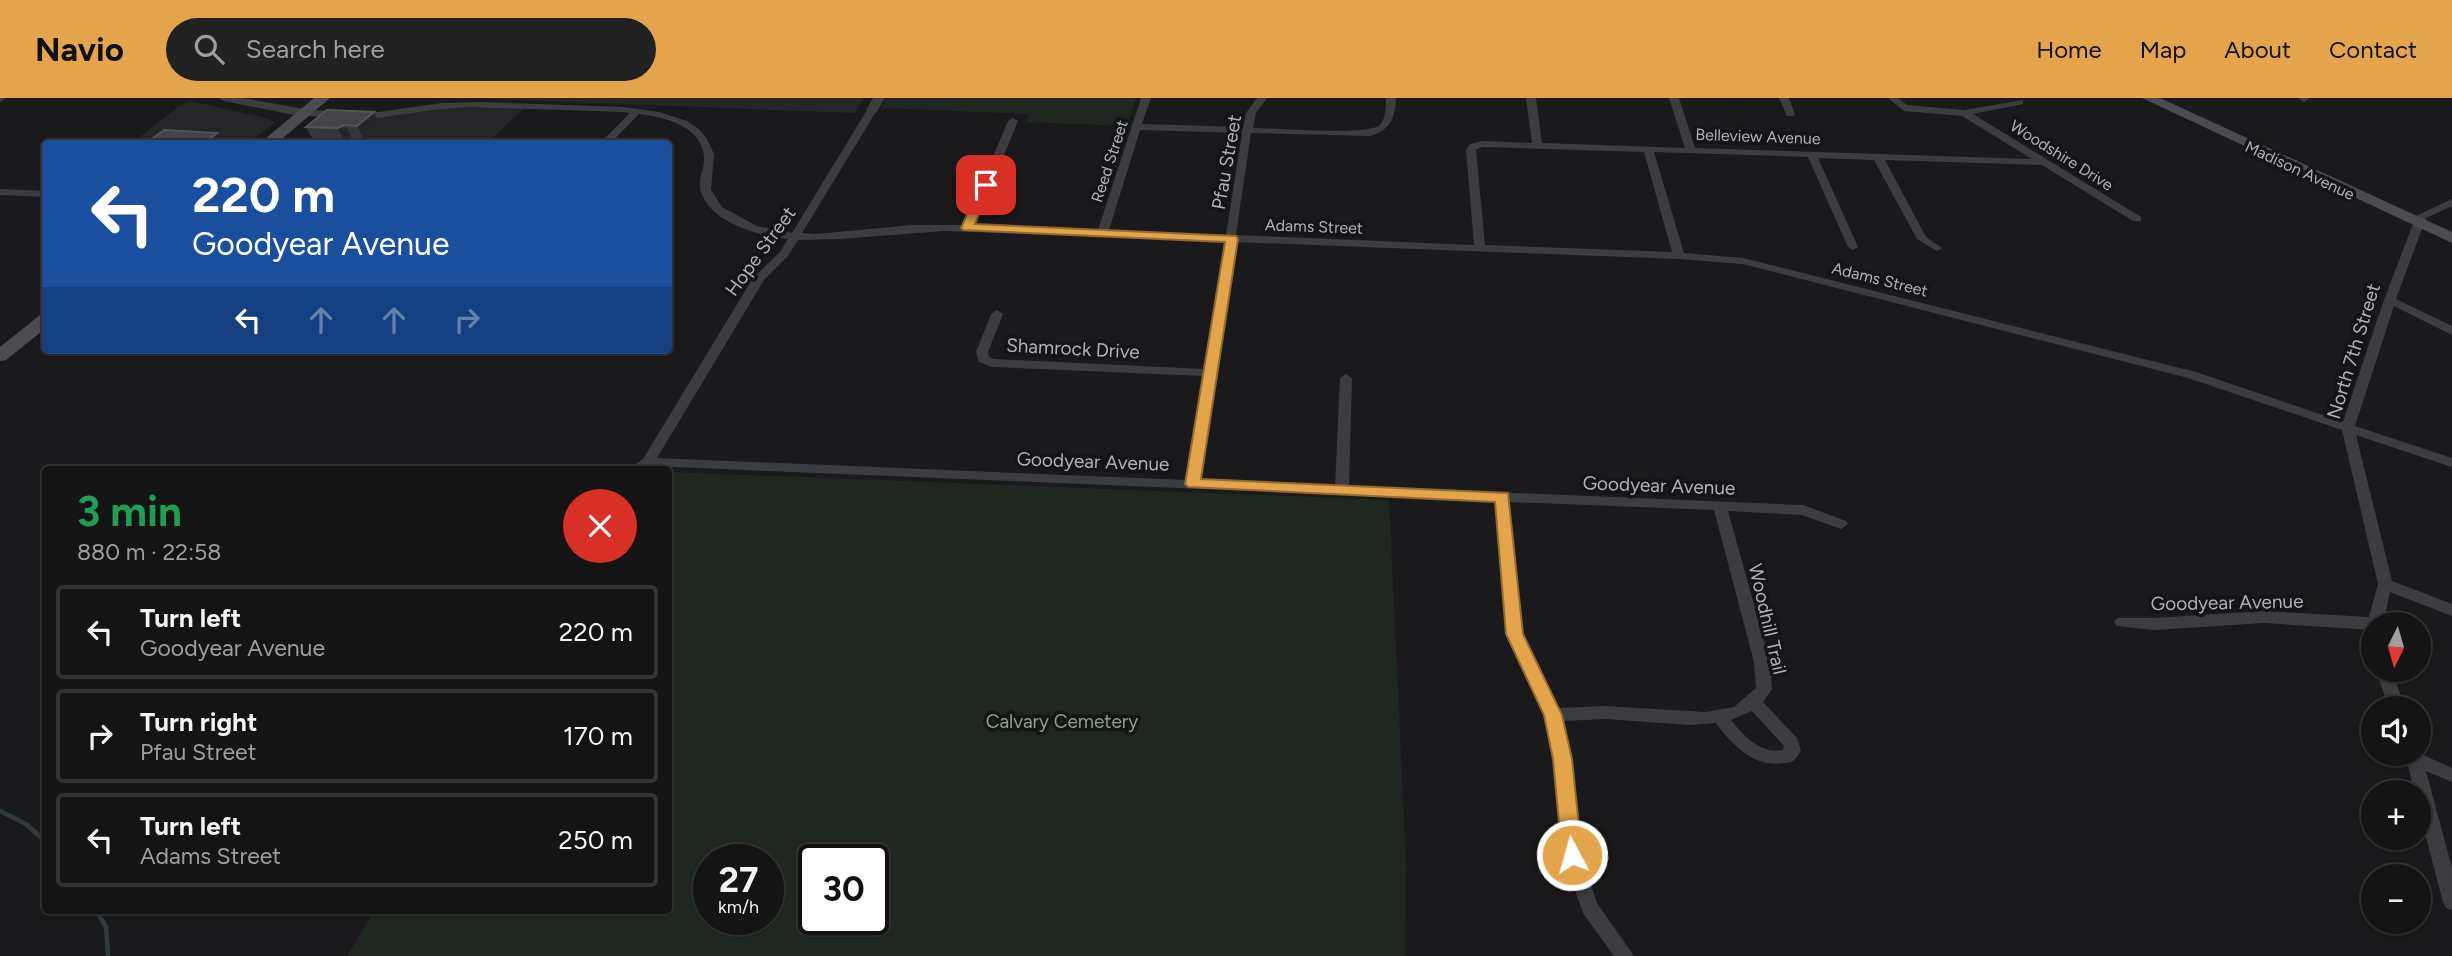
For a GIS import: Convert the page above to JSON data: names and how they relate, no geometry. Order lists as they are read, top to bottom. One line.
{"streets":{"main road":["Madison Avenue"],"street":["Belleview Avenue","Woodshire Drive","Reed Street","Pfau Street","Adams Street","Hope Street","Shamrock Drive","North 7th Street","Goodyear Avenue","Woodhill Trail"]},"crossings":[["Belleview Avenue","Woodshire Drive"],["Belleview Avenue","Adams Street"],["Reed Street","Adams Street"],["Pfau Street","Adams Street"],["Pfau Street","Shamrock Drive"],["Pfau Street","Goodyear Avenue"],["Madison Avenue","North 7th Street"],["Adams Street","Hope Street"],["Adams Street","North 7th Street"],["Goodyear Avenue","Woodhill Trail"]],"parks":["Calvary Cemetery"],"north":"bottom","page":{"header":"Navio","search":"Search here","nav":["Home","Map","About","Contact"],"turn":["220 m","Goodyear Avenue"],"heading":["3 min","880 m · 22:58"],"list":[{"name":"Turn left","note":"Goodyear Avenue","value":"220 m"},{"name":"Turn right","note":"Pfau Street","value":"170 m"},{"name":"Turn left","note":"Adams Street","value":"250 m"}],"map_buttons":["+","−"],"speed":"27 km/h","limit":"30"}}
